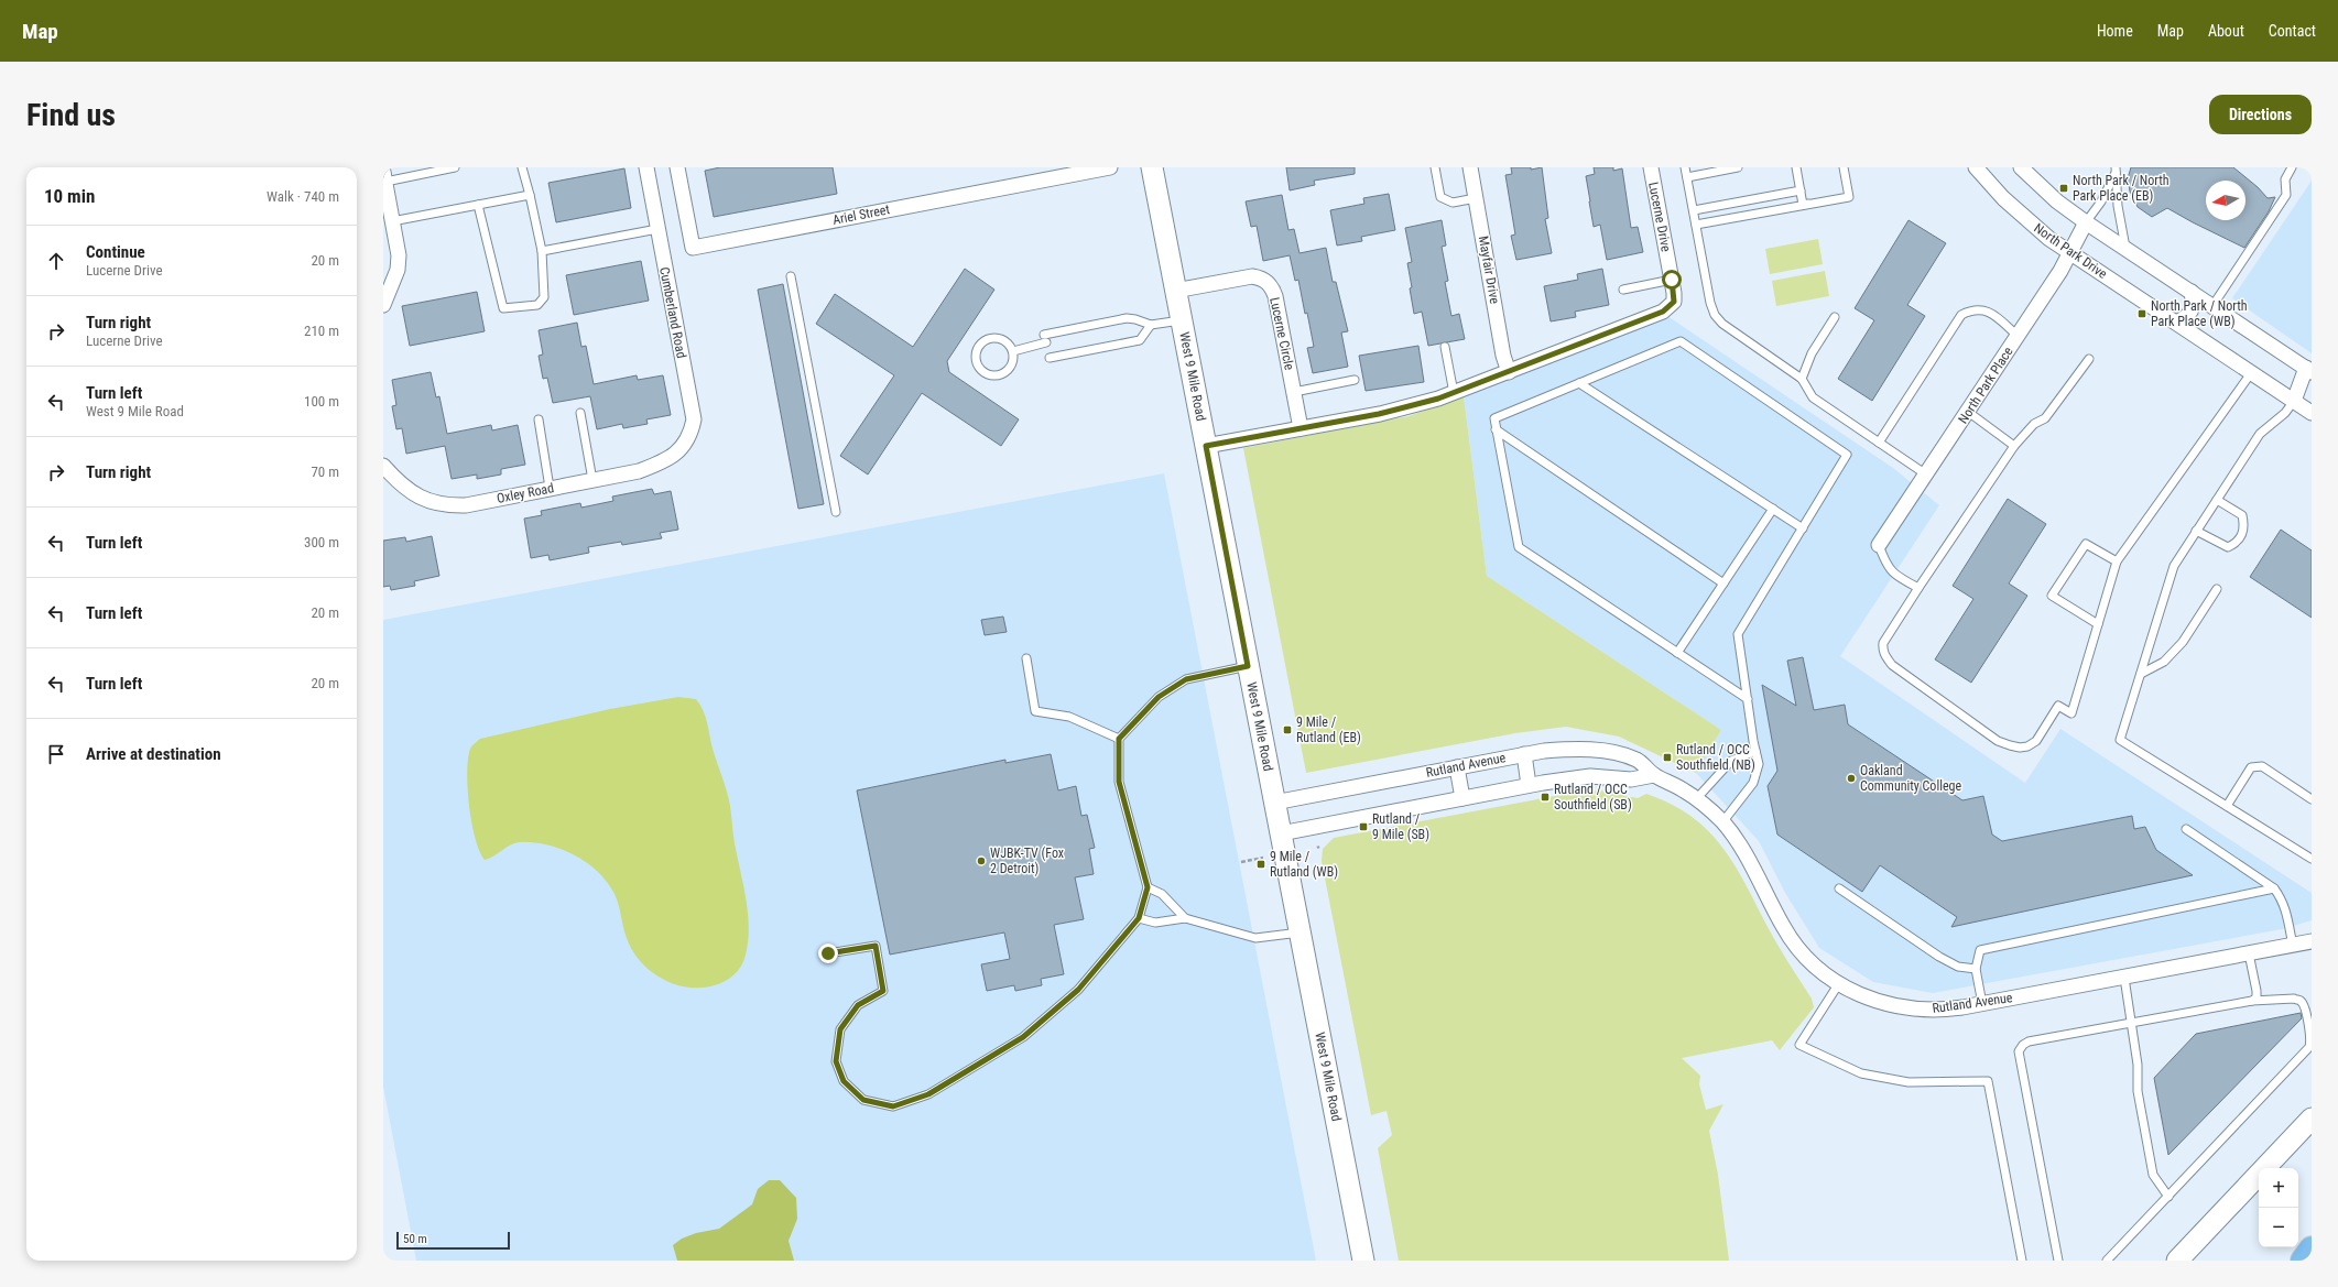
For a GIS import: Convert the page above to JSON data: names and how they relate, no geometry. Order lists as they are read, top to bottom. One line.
{"streets":{"main road":["West 9 Mile Road"],"street":["Ariel Street","Lucerne Drive","North Park Drive","Mayfair Drive","Cumberland Road","Lucerne Circle","North Park Place","Oxley Road","Rutland Avenue"]},"crossings":[["Lucerne Drive","Mayfair Drive"],["Lucerne Drive","Lucerne Circle"],["Lucerne Drive","West 9 Mile Road"],["North Park Drive","North Park Place"],["Cumberland Road","Oxley Road"],["Lucerne Circle","West 9 Mile Road"],["West 9 Mile Road","Rutland Avenue"]],"places":{"transit":["North Park / North Park Place (EB)","North Park / North Park Place (WB)","9 Mile / Rutland (EB)","Rutland / OCC Southfield (NB)","Rutland / OCC Southfield (SB)","Rutland / 9 Mile (SB)","9 Mile / Rutland (WB)"],"other":["Oakland Community College","WJBK-TV (Fox 2 Detroit)"]},"scale_bar":"50 m","north":"left","page":{"header":"Map","nav":["Home","Map","About","Contact"],"buttons":"Directions","title":"Find us","heading":["10 min","Walk · 740 m"],"list":[["Continue","Lucerne Drive","20 m"],["Turn right","Lucerne Drive","210 m"],["Turn left","West 9 Mile Road","100 m"],["Turn right","70 m"],["Turn left","300 m"],["Turn left","20 m"],["Turn left","20 m"],"Arrive at destination"],"map_buttons":["+","−"],"scale":"50 m"}}
